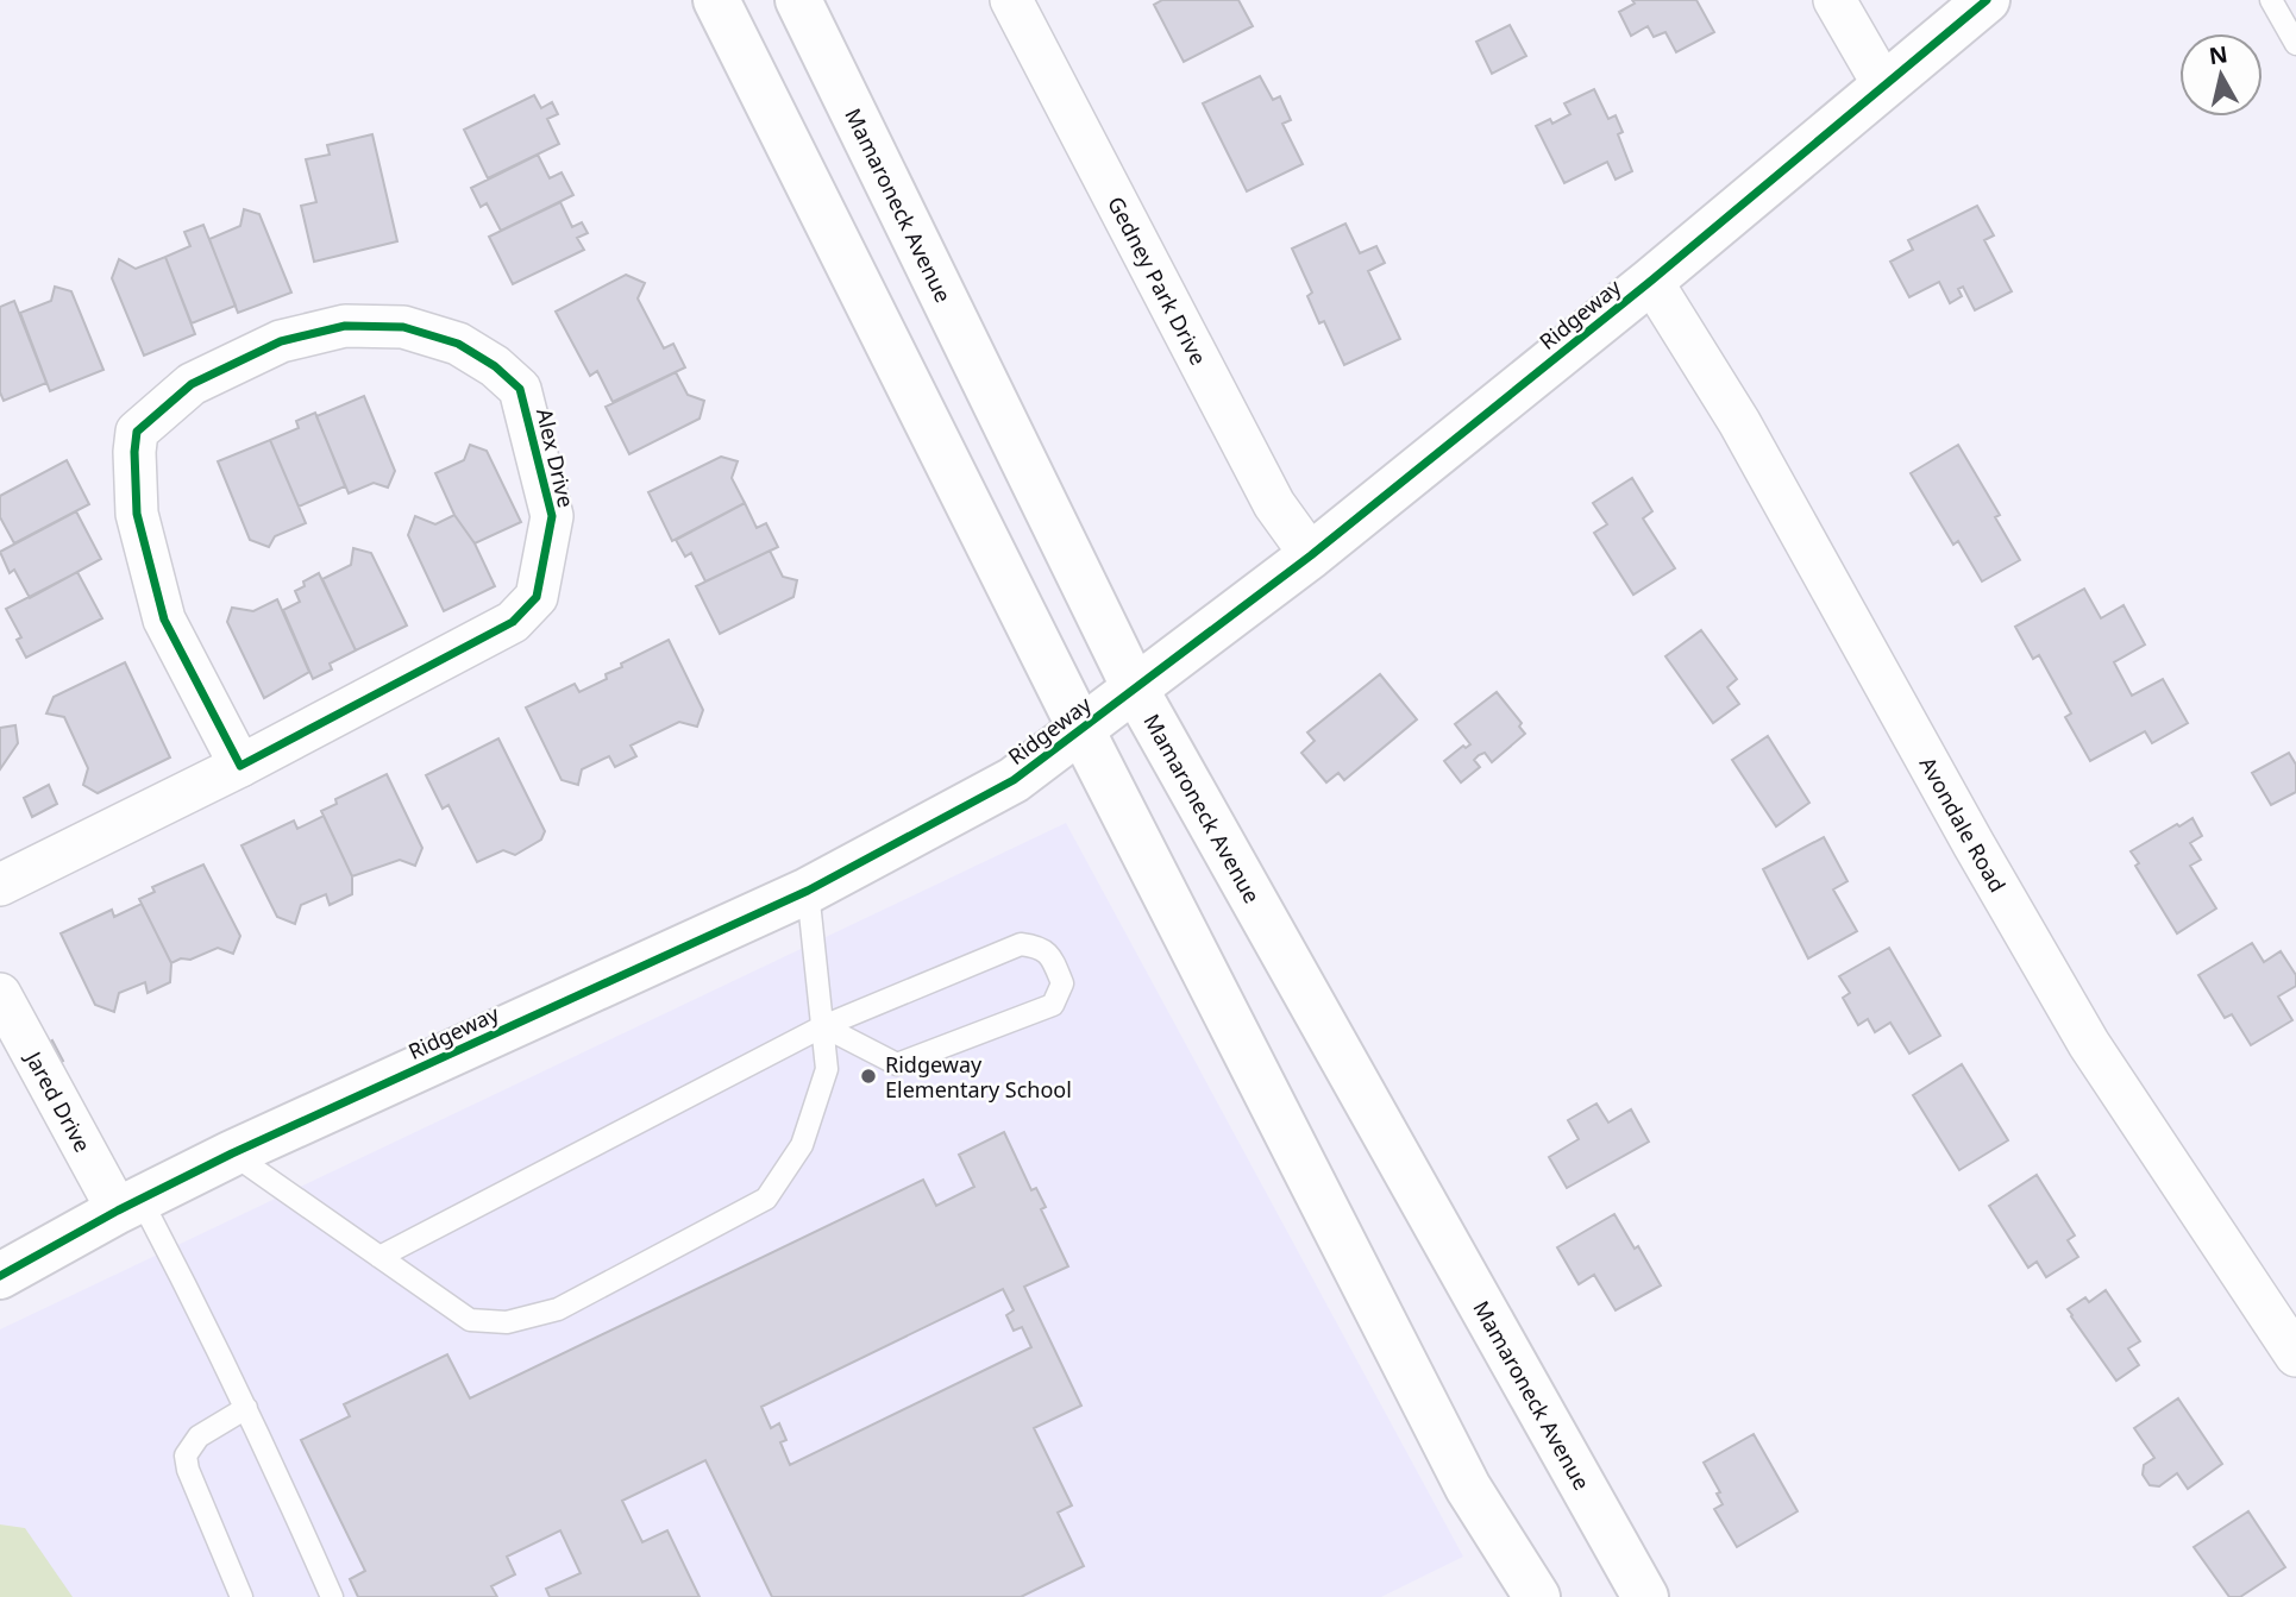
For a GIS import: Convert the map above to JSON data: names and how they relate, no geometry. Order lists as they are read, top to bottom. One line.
{"streets":{"main road":["Mamaroneck Avenue","Ridgeway"],"street":["Gedney Park Drive","Alex Drive","Avondale Road","Jared Drive"]},"crossings":[["Mamaroneck Avenue","Ridgeway"],["Gedney Park Drive","Ridgeway"],["Ridgeway","Avondale Road"],["Ridgeway","Jared Drive"]],"places":["Ridgeway Elementary School"],"north":"top"}
